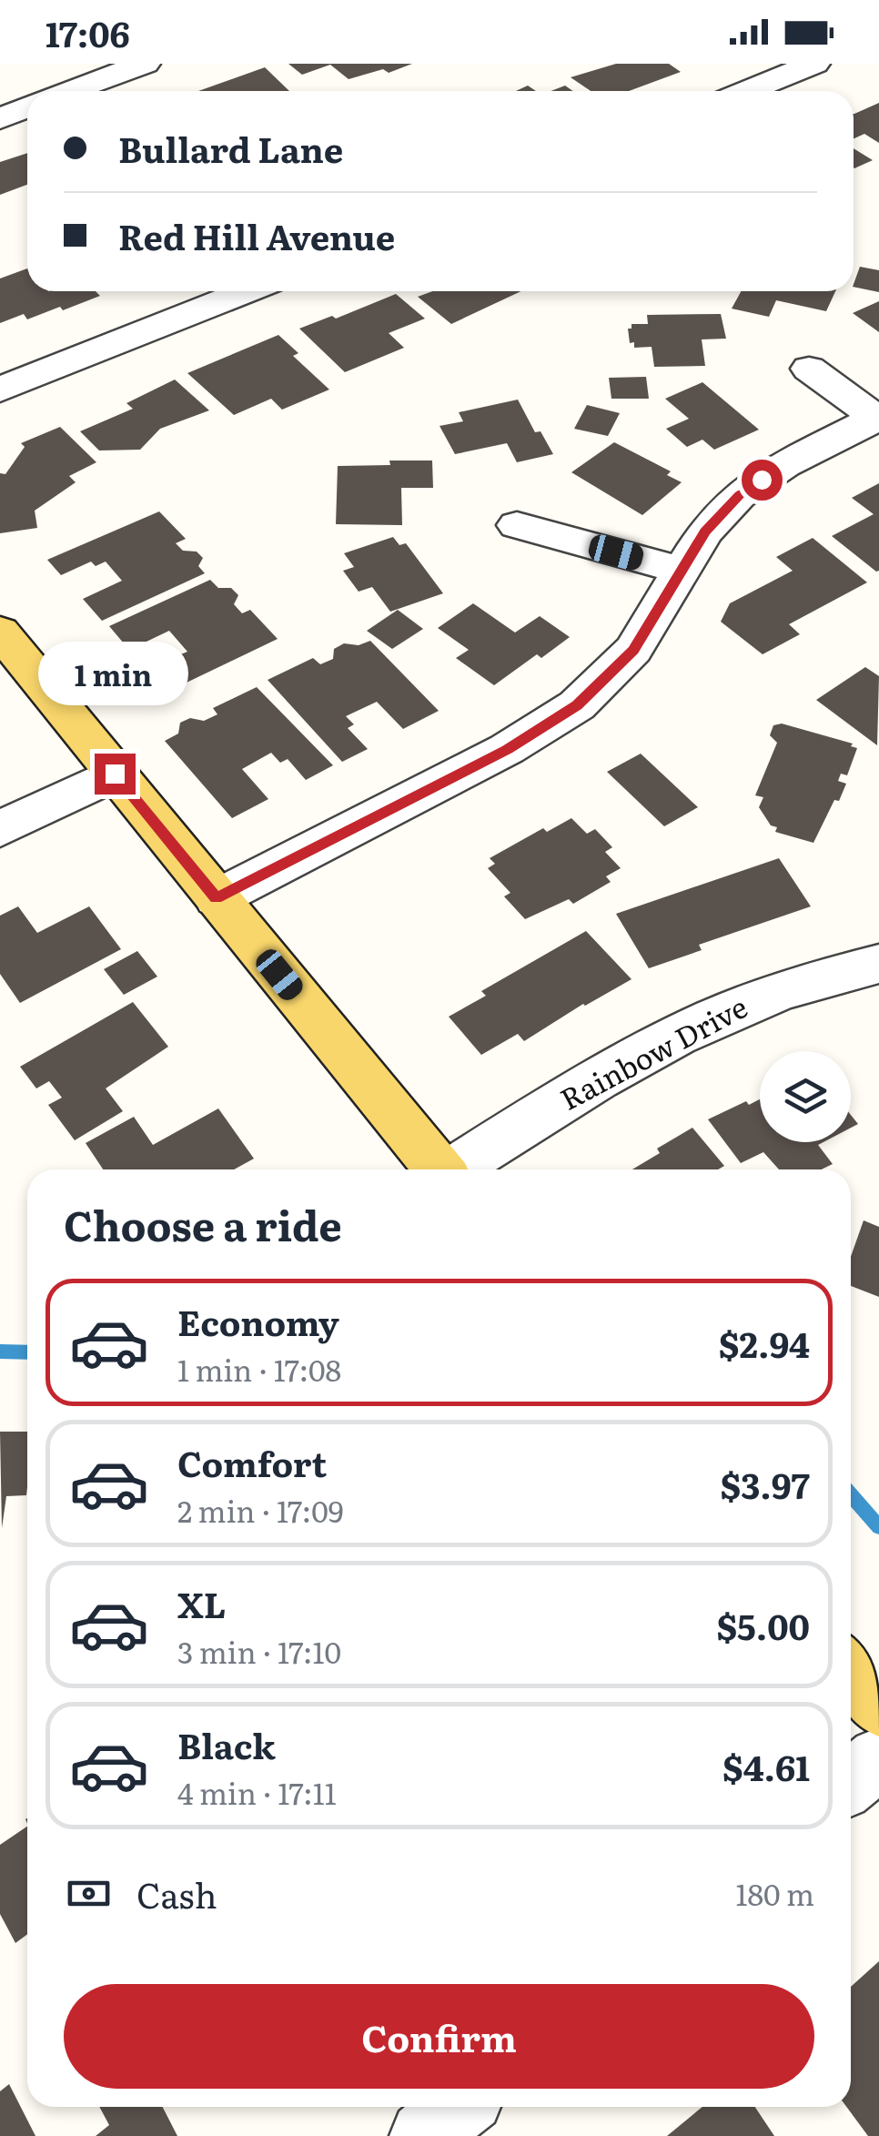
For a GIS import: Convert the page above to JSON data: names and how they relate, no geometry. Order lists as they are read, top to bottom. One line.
{"streets":{"street":["Rainbow Drive"]},"page":{"status":"17:06","banner":["Bullard Lane","Red Hill Avenue"],"bubble":"1 min","heading":"Choose a ride","list":[{"name":"Economy","note":"1 min · 17:08","value":"$2.94"},{"name":"Comfort","note":"2 min · 17:09","value":"$3.97"},{"name":"XL","note":"3 min · 17:10","value":"$5.00"},{"name":"Black","note":"4 min · 17:11","value":"$4.61"}],"pay":["Cash","180 m"],"buttons":"Confirm"}}
